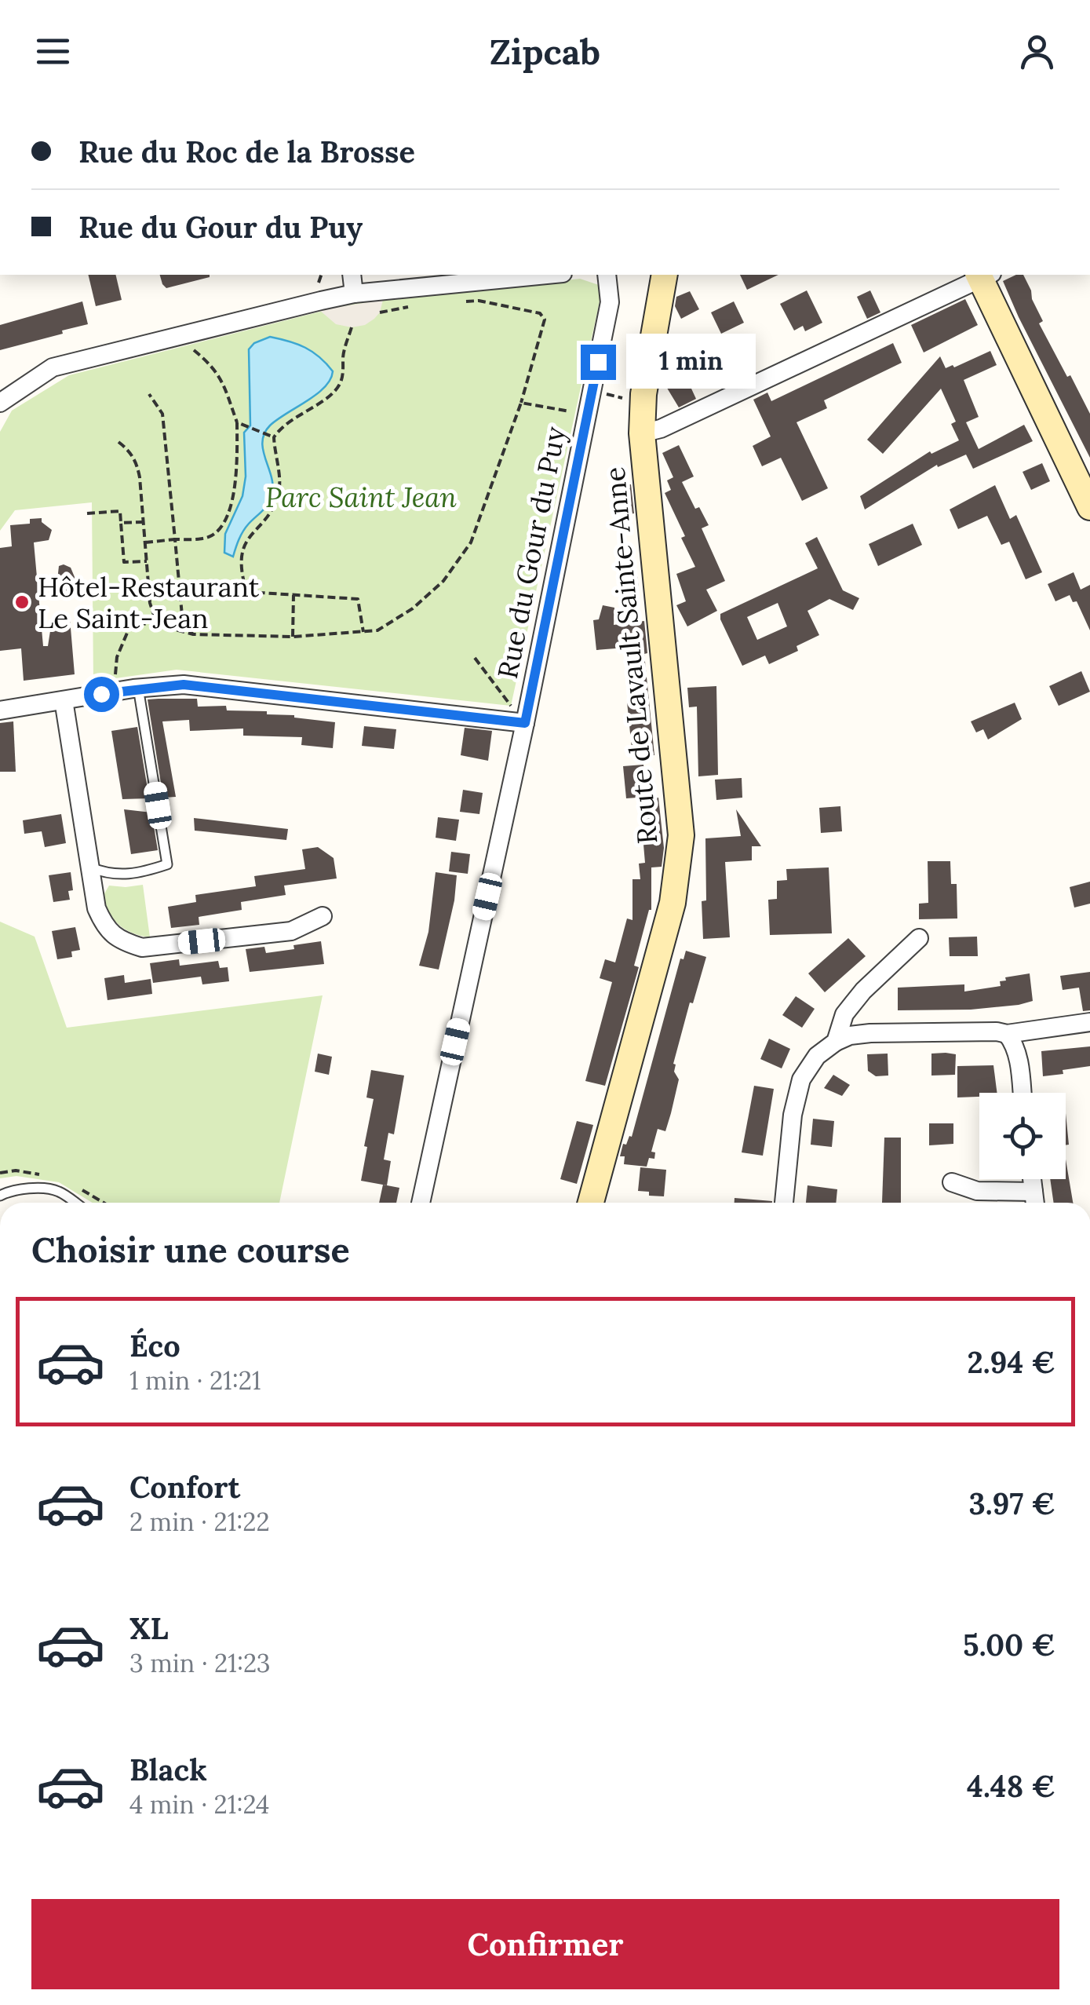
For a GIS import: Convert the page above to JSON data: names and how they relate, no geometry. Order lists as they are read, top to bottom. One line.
{"streets":{"street":["Rue du Gour du Puy","Route de Lavault Sainte-Anne"]},"parks":["Parc Saint Jean"],"places":["Hôtel-Restaurant Le Saint-Jean"],"page":{"header":"Zipcab","banner":["Rue du Roc de la Brosse","Rue du Gour du Puy"],"bubble":"1 min","heading":"Choisir une course","list":[{"name":"Éco","note":"1 min · 21:21","value":"2.94 €"},{"name":"Confort","note":"2 min · 21:22","value":"3.97 €"},{"name":"XL","note":"3 min · 21:23","value":"5.00 €"},{"name":"Black","note":"4 min · 21:24","value":"4.48 €"}],"buttons":"Confirmer"}}
